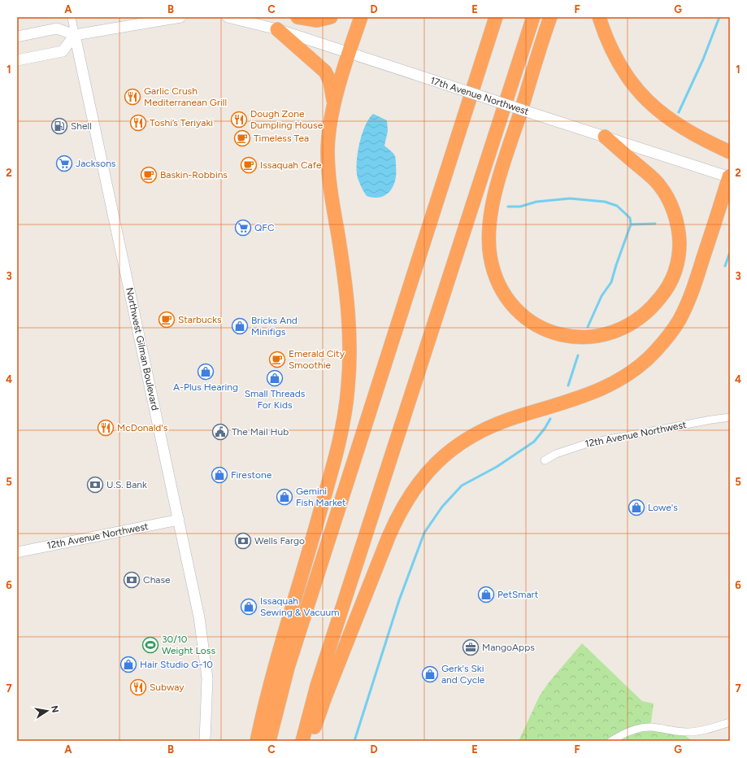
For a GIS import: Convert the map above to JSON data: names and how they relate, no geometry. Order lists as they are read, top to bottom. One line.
{"streets":{"street":["17th Avenue Northwest","Northwest Gilman Boulevard","12th Avenue Northwest"]},"crossings":[["Northwest Gilman Boulevard","12th Avenue Northwest"]],"places":{"restaurant":["Garlic Crush Mediterranean Grill","Dough Zone Dumpling House","Toshi’s Teriyaki","McDonald's","Subway"],"fuel station":["Shell"],"cafe":["Timeless Tea","Issaquah Cafe","Baskin-Robbins","Starbucks","Emerald City Smoothie"],"supermarket":["Jacksons","QFC"],"shop":["Bricks And Minifigs","A-Plus Hearing","Small Threads For Kids","Firestone","Gemini Fish Market","Lowe's","PetSmart","Issaquah Sewing & Vacuum","Hair Studio G-10","Gerk's Ski and Cycle"],"public building":["The Mail Hub"],"bank":["U.S. Bank","Wells Fargo","Chase"],"sports":["30/10 Weight Loss"],"office":["MangoApps"]},"north":"right","grid":{"columns":["A","B","C","D","E","F","G"],"rows":["1","2","3","4","5","6","7"]}}
